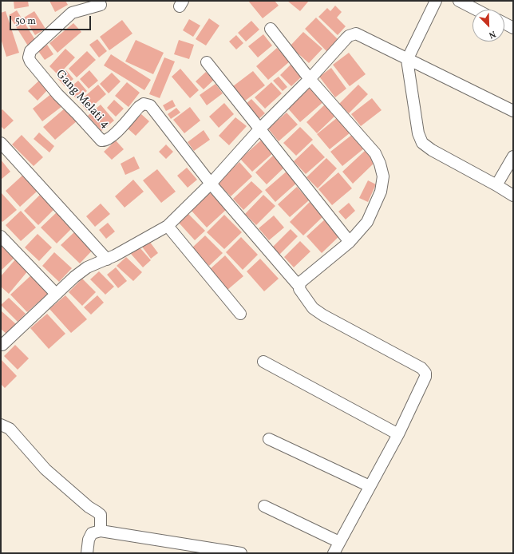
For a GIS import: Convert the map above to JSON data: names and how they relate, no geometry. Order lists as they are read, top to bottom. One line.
{"streets":{"street":["Gang Melati 4"]},"scale_bar":"50 m","north":"bottom right"}
